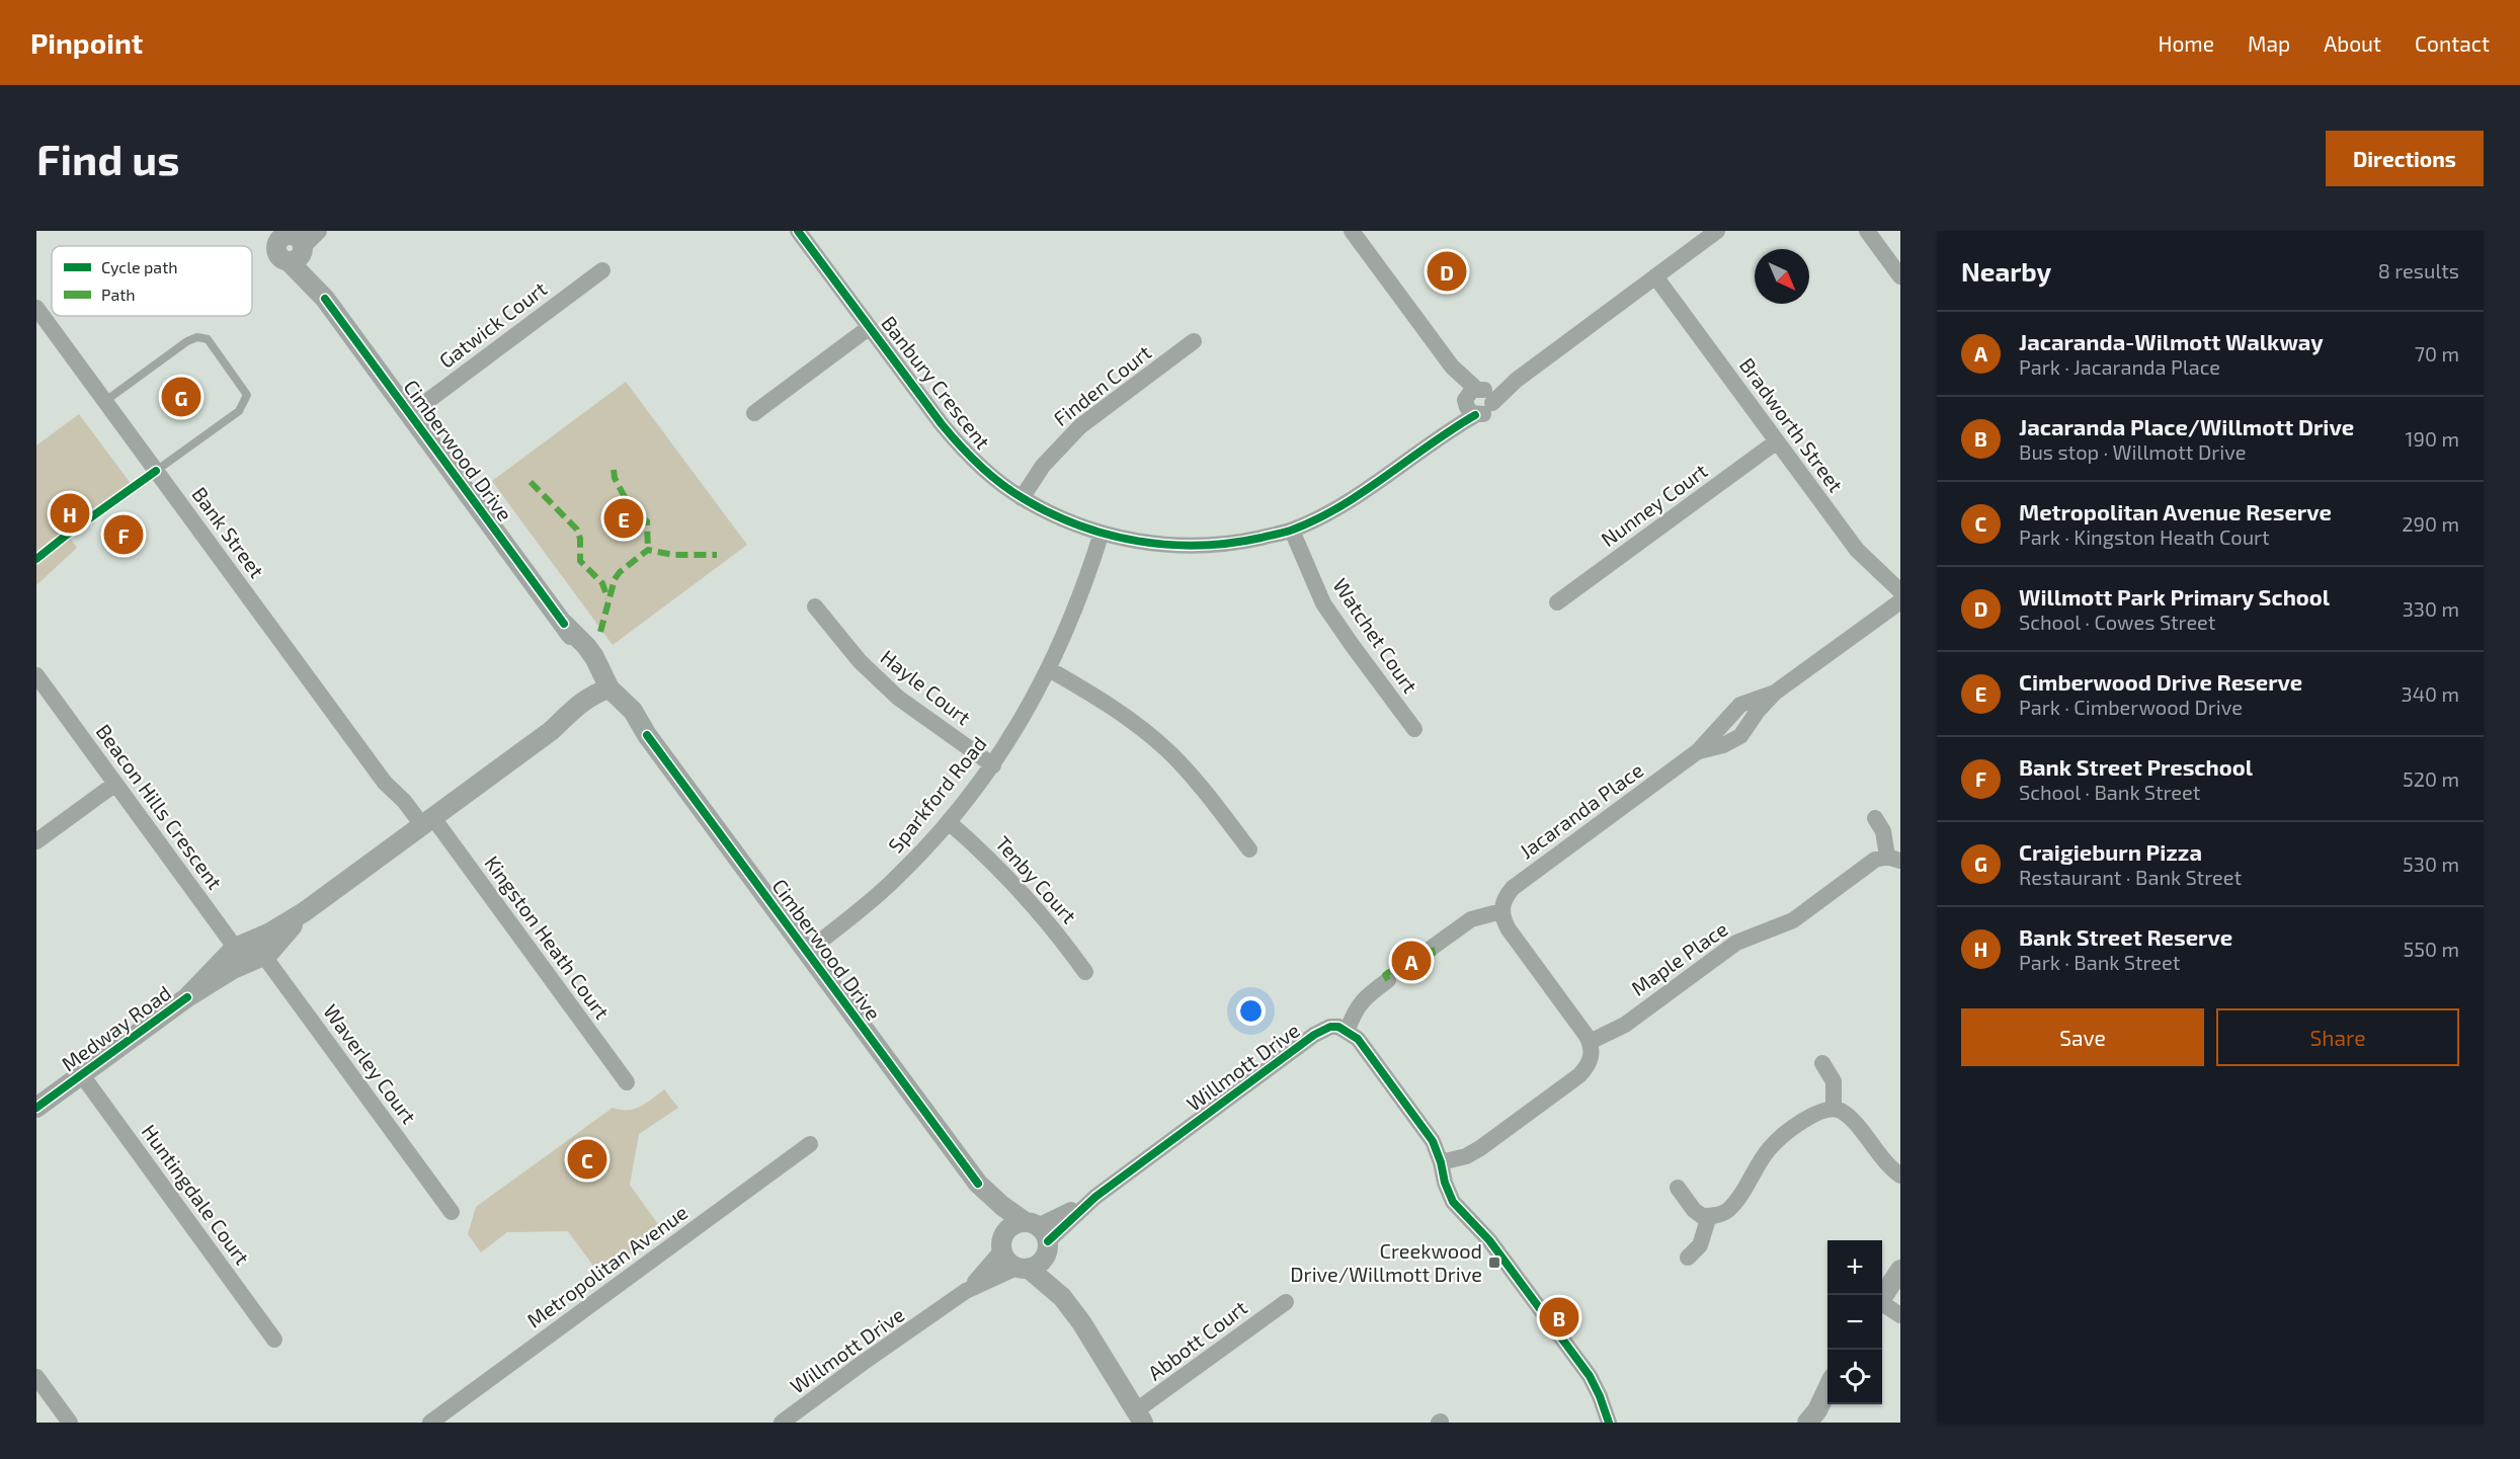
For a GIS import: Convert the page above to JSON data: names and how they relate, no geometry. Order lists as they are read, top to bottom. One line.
{"streets":{"street":["Gatwick Court","Banbury Crescent","Finden Court","Bradworth Street","Cimberwood Drive","Nunney Court","Bank Street","Watchet Court","Hayle Court","Sparkford Road","Beacon Hills Crescent","Jacaranda Place","Tenby Court","Kingston Heath Court","Maple Place","Medway Road","Waverley Court","Willmott Drive","Huntingdale Court","Metropolitan Avenue","Abbott Court"]},"crossings":[["Gatwick Court","Cimberwood Drive"],["Banbury Crescent","Finden Court"],["Banbury Crescent","Bradworth Street"],["Banbury Crescent","Watchet Court"],["Banbury Crescent","Sparkford Road"],["Bradworth Street","Nunney Court"],["Cimberwood Drive","Sparkford Road"],["Cimberwood Drive","Medway Road"],["Cimberwood Drive","Willmott Drive"],["Bank Street","Kingston Heath Court"],["Bank Street","Medway Road"],["Hayle Court","Sparkford Road"],["Sparkford Road","Tenby Court"],["Beacon Hills Crescent","Medway Road"],["Beacon Hills Crescent","Waverley Court"],["Kingston Heath Court","Medway Road"],["Medway Road","Waverley Court"],["Medway Road","Huntingdale Court"]],"places":{"transit":["Creekwood Drive/Willmott Drive"]},"legend":["Cycle path","Path"],"north":"bottom right","page":{"header":"Pinpoint","nav":["Home","Map","About","Contact"],"buttons":["Directions",["Save","Share"]],"title":"Find us","heading":["Nearby","8 results"],"pins":["D","G","H","E","F","A","C","B"],"list":[{"mark":"A","name":"Jacaranda-Wilmott Walkway","note":"Park · Jacaranda Place","value":"70 m"},{"mark":"B","name":"Jacaranda Place/Willmott Drive","note":"Bus stop · Willmott Drive","value":"190 m"},{"mark":"C","name":"Metropolitan Avenue Reserve","note":"Park · Kingston Heath Court","value":"290 m"},{"mark":"D","name":"Willmott Park Primary School","note":"School · Cowes Street","value":"330 m"},{"mark":"E","name":"Cimberwood Drive Reserve","note":"Park · Cimberwood Drive","value":"340 m"},{"mark":"F","name":"Bank Street Preschool","note":"School · Bank Street","value":"520 m"},{"mark":"G","name":"Craigieburn Pizza","note":"Restaurant · Bank Street","value":"530 m"},{"mark":"H","name":"Bank Street Reserve","note":"Park · Bank Street","value":"550 m"}],"map_buttons":["+","−"]}}
